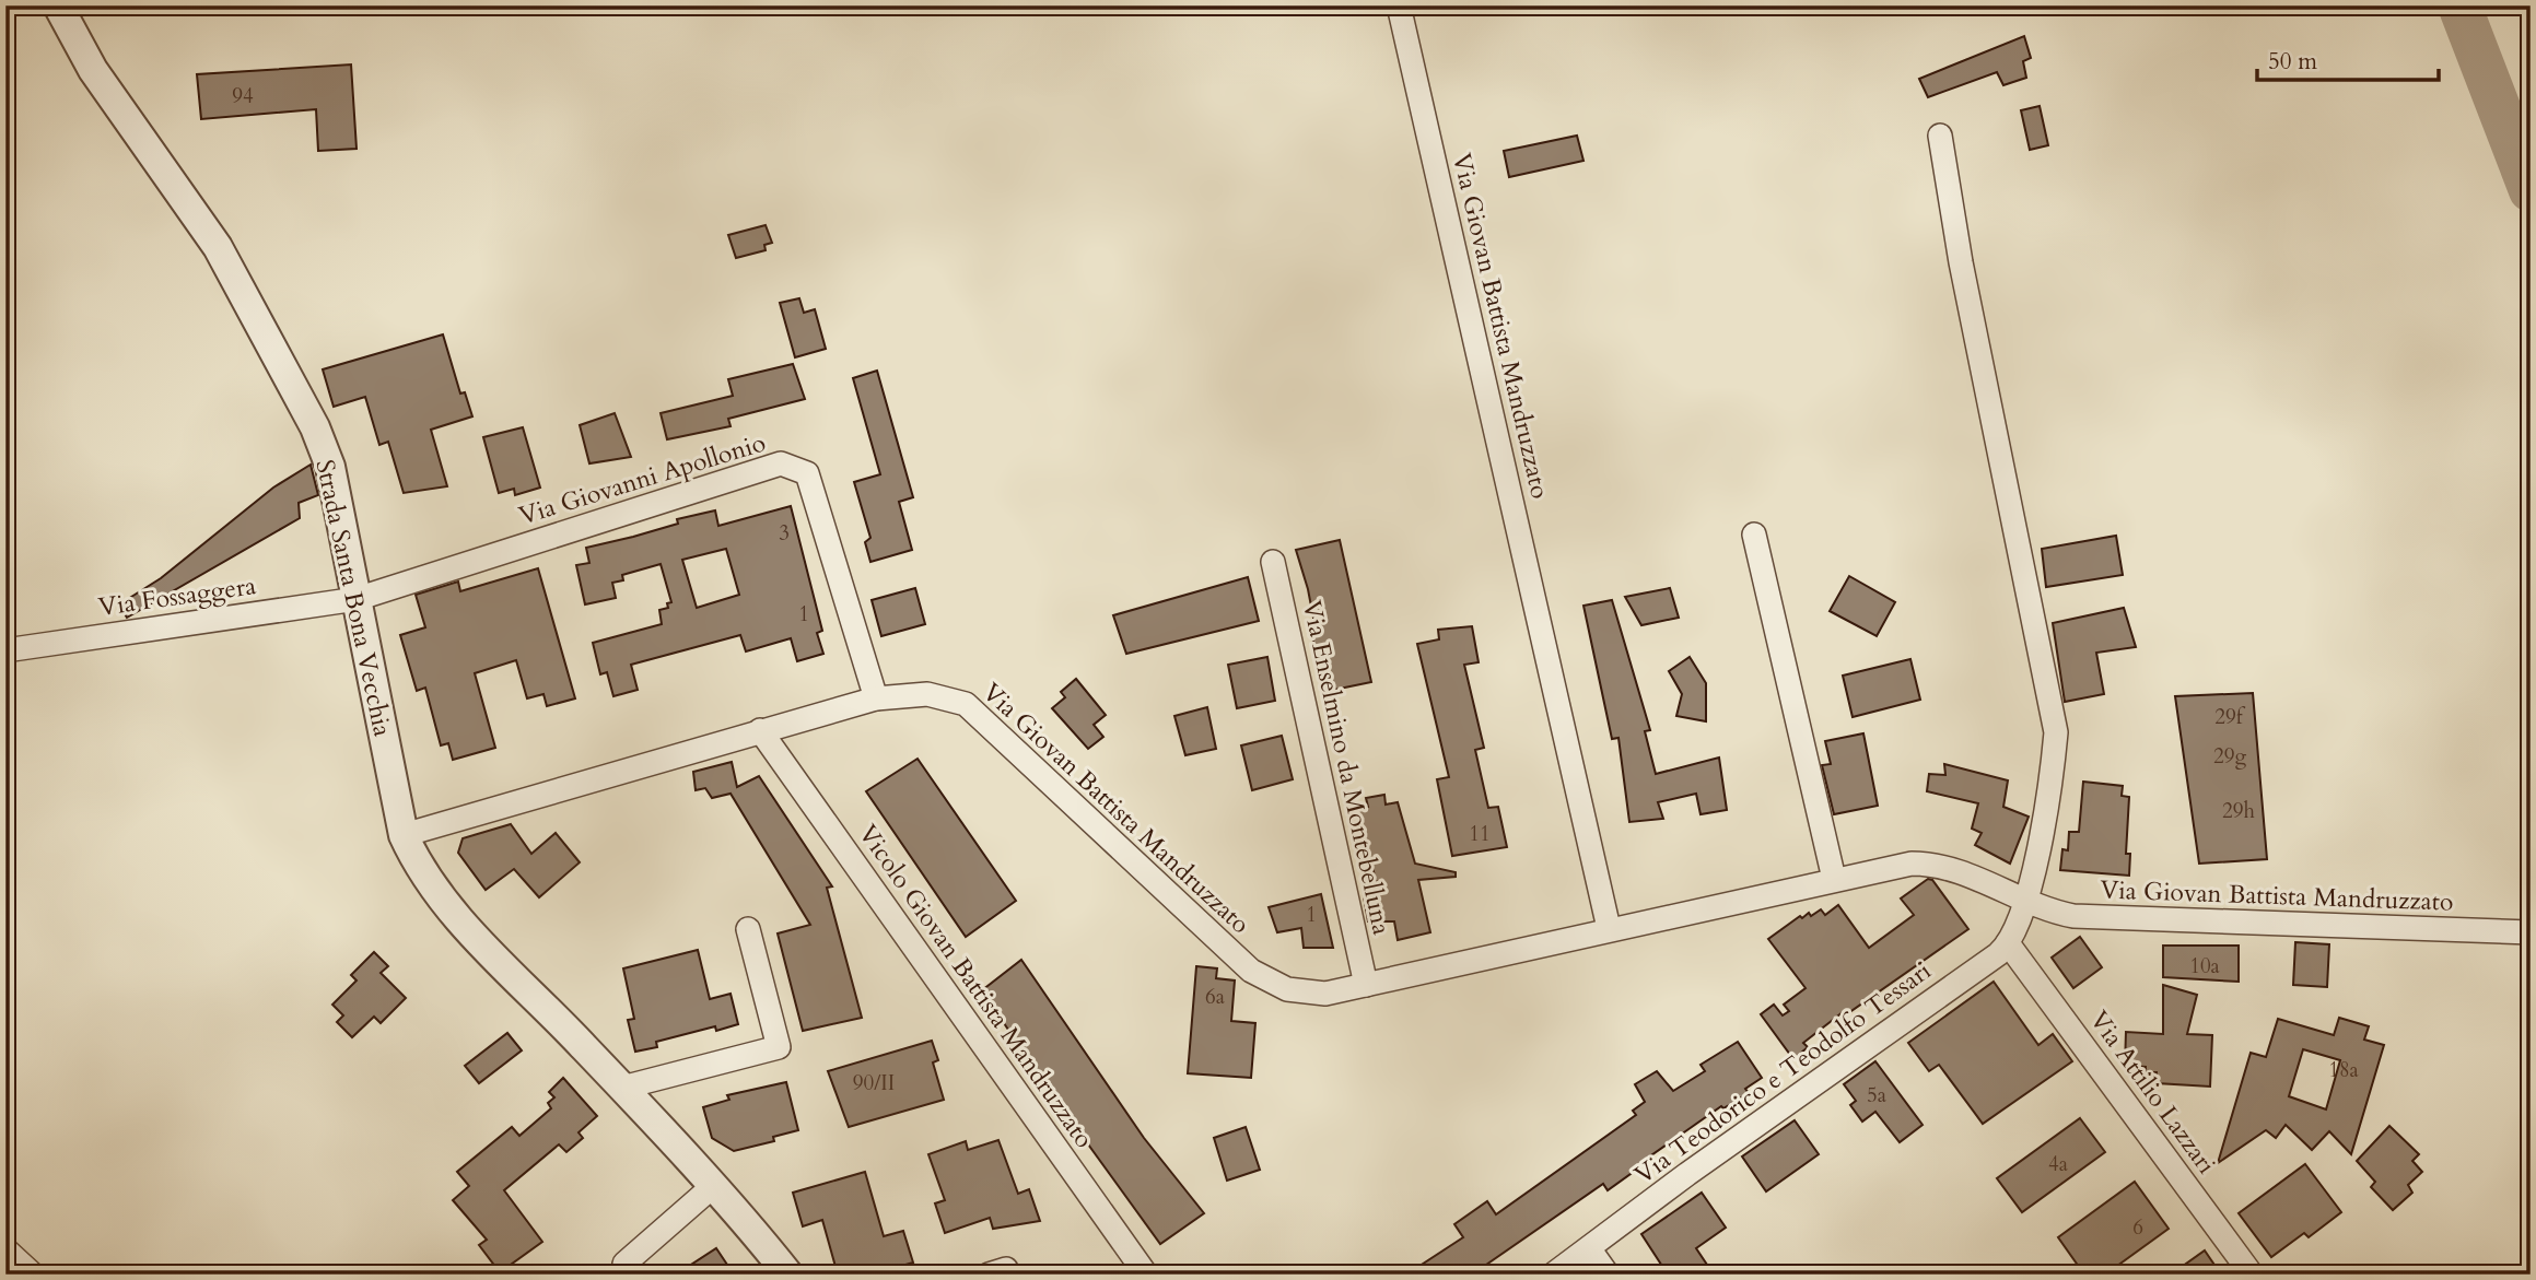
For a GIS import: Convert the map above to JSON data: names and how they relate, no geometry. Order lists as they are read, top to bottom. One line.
{"streets":{"street":["Via Giovan Battista Mandruzzato","Via Giovanni Apollonio","Via Fossaggera","Strada Santa Bona Vecchia","Via Enselmino da Montebelluna","Vicolo Giovan Battista Mandruzzato","Via Teodorico e Teodolfo Tessari","Via Attilio Lazzari"]},"crossings":[["Via Giovan Battista Mandruzzato","Via Giovanni Apollonio"],["Via Giovan Battista Mandruzzato","Strada Santa Bona Vecchia"],["Via Giovan Battista Mandruzzato","Via Enselmino da Montebelluna"],["Via Giovan Battista Mandruzzato","Vicolo Giovan Battista Mandruzzato"],["Via Giovan Battista Mandruzzato","Via Teodorico e Teodolfo Tessari"],["Via Giovanni Apollonio","Via Fossaggera"],["Via Giovanni Apollonio","Strada Santa Bona Vecchia"],["Via Fossaggera","Strada Santa Bona Vecchia"],["Via Teodorico e Teodolfo Tessari","Via Attilio Lazzari"]],"house_numbers":["94","3","1","29f","29g","29h","11","1","10a","6a","18a","90/II","5a","4a","6"],"scale_bar":"50 m"}
